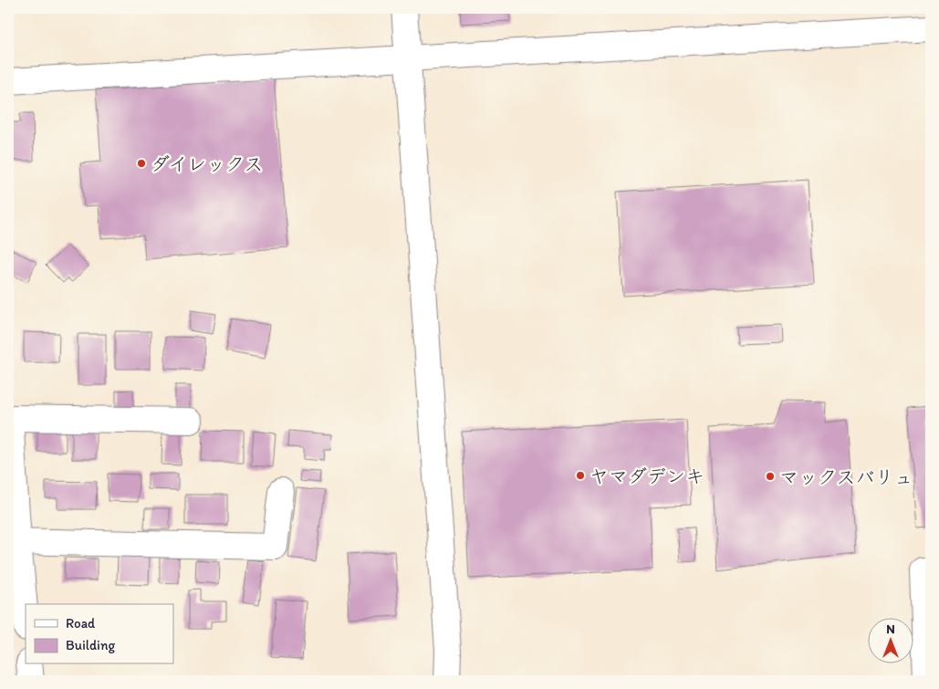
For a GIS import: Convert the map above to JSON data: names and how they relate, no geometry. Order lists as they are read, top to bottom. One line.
{"places":["ダイレックス","ヤマダデンキ","マックスバリュ"],"legend":["Road","Building"],"north":"top"}
